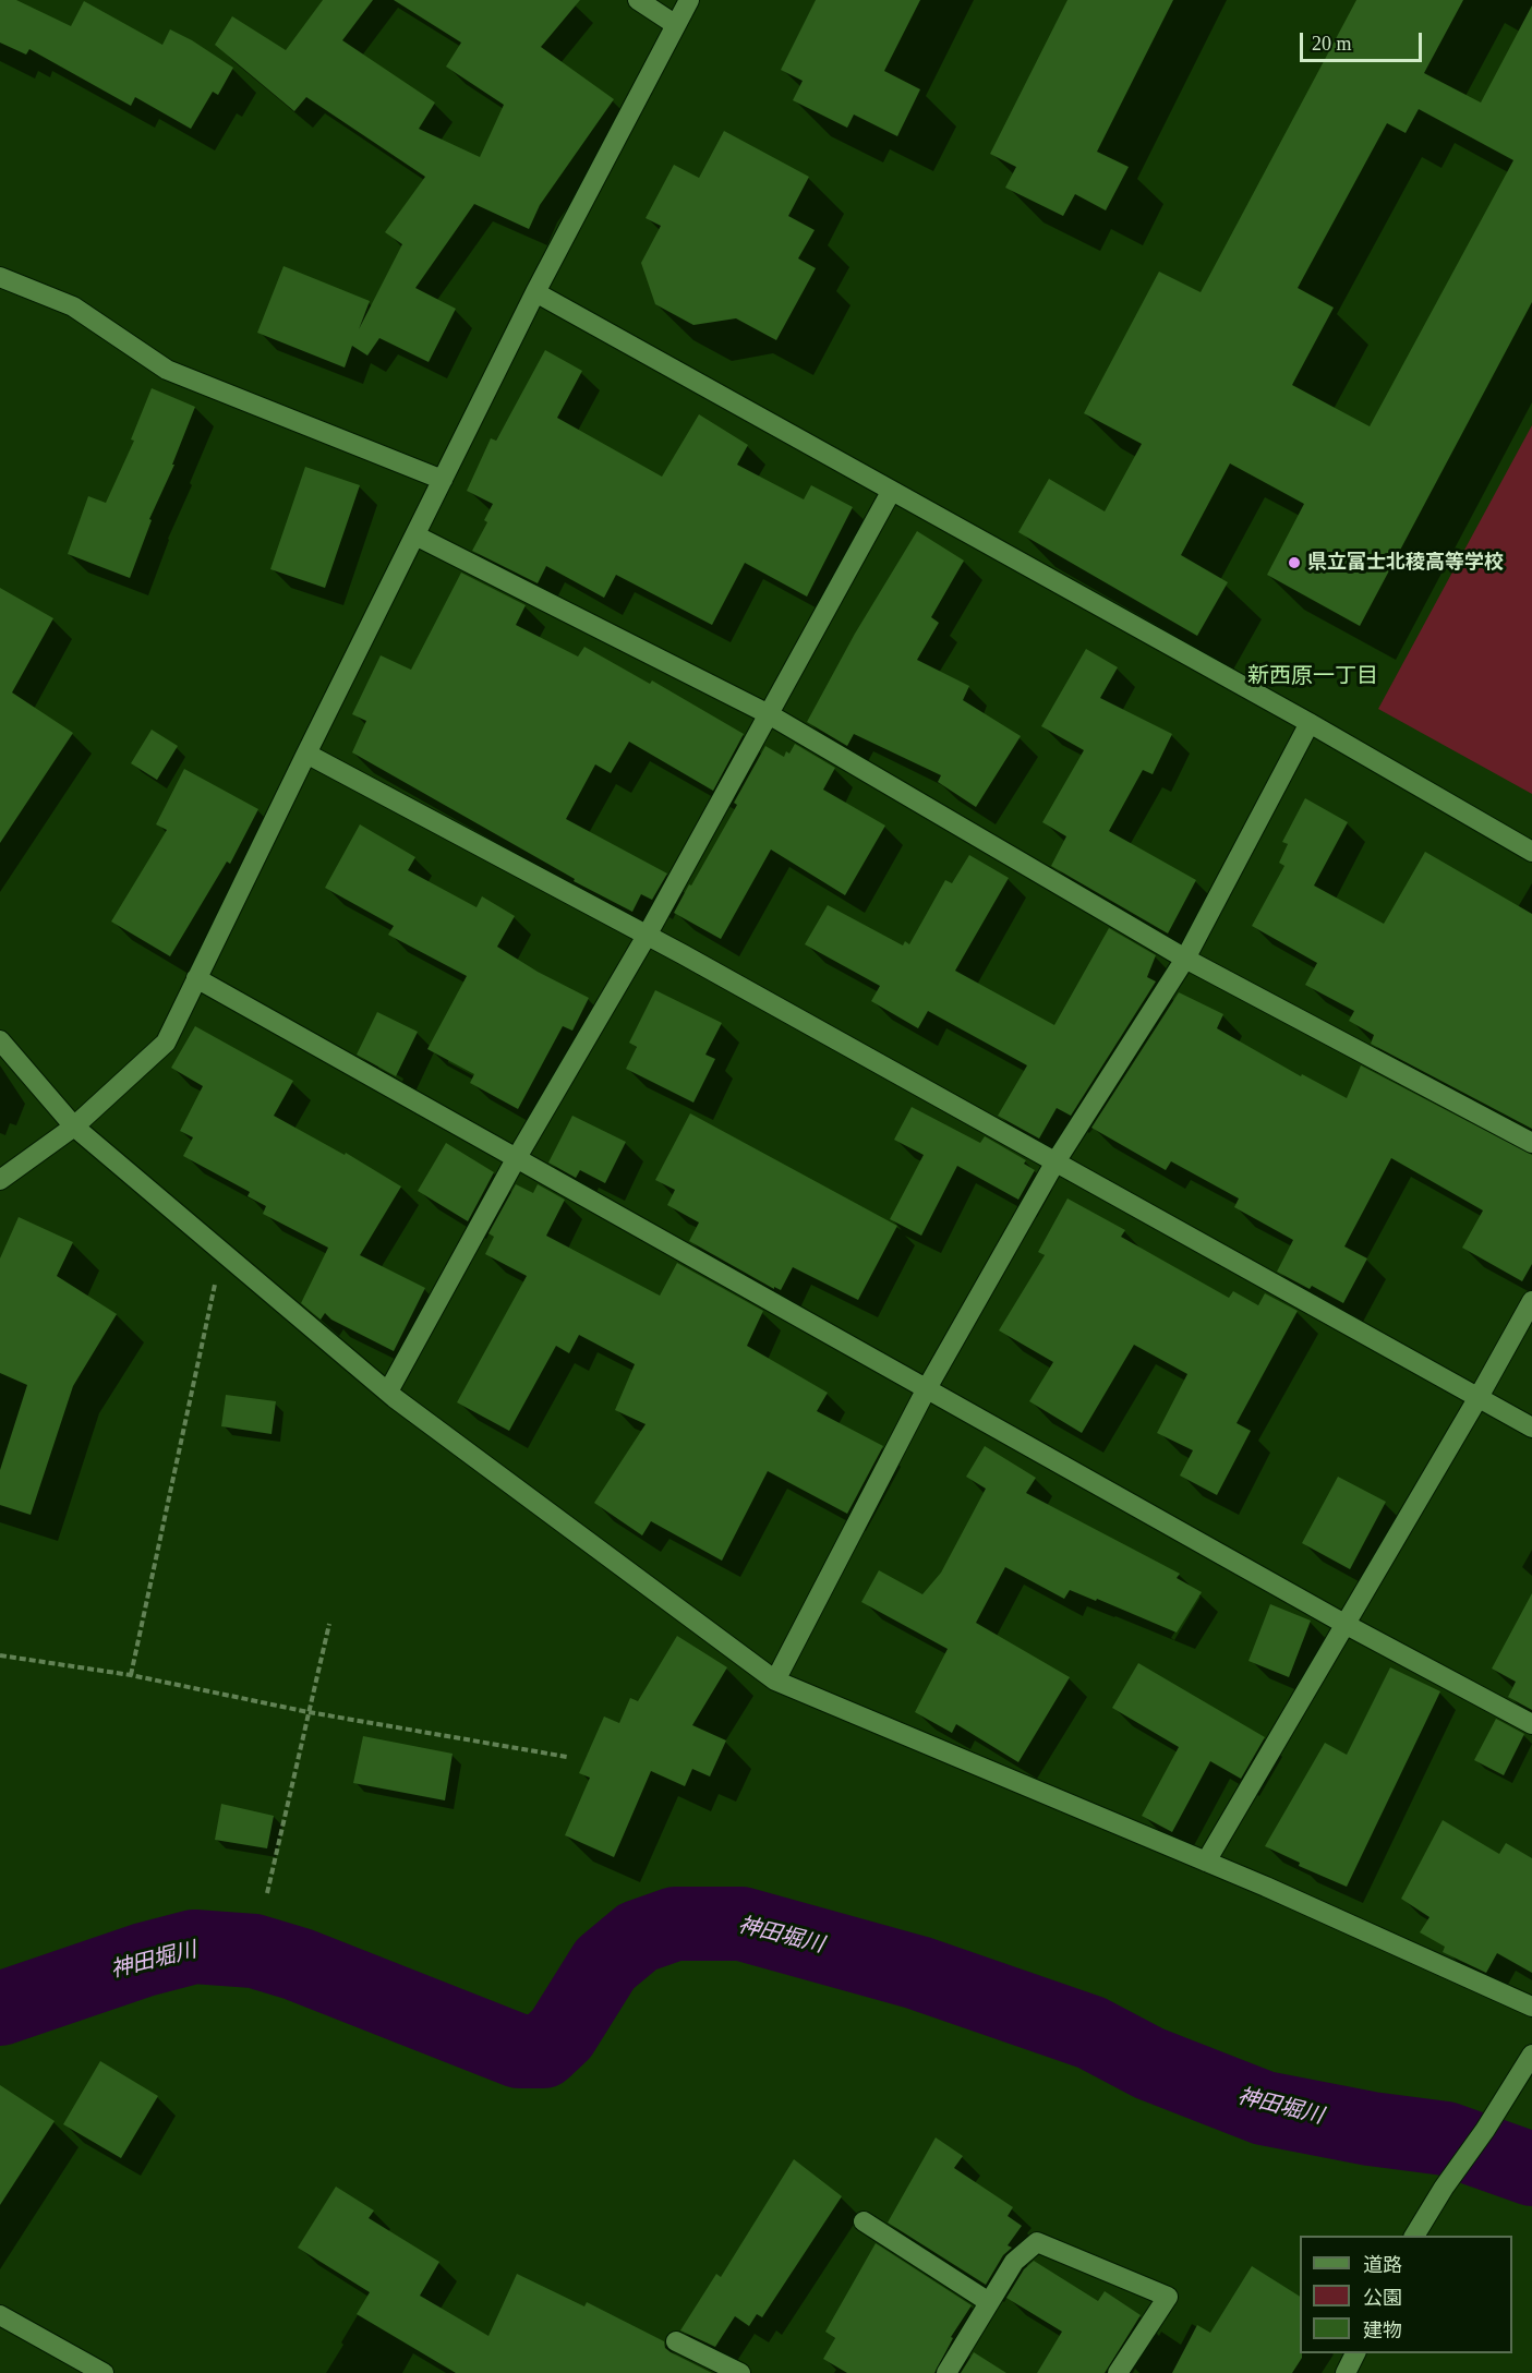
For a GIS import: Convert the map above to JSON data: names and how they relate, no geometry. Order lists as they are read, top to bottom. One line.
{"districts":["新西原一丁目"],"water":["神田堀川"],"places":["県立富士北稜高等学校"],"legend":["道路","公園","建物"],"scale_bar":"20 m"}
